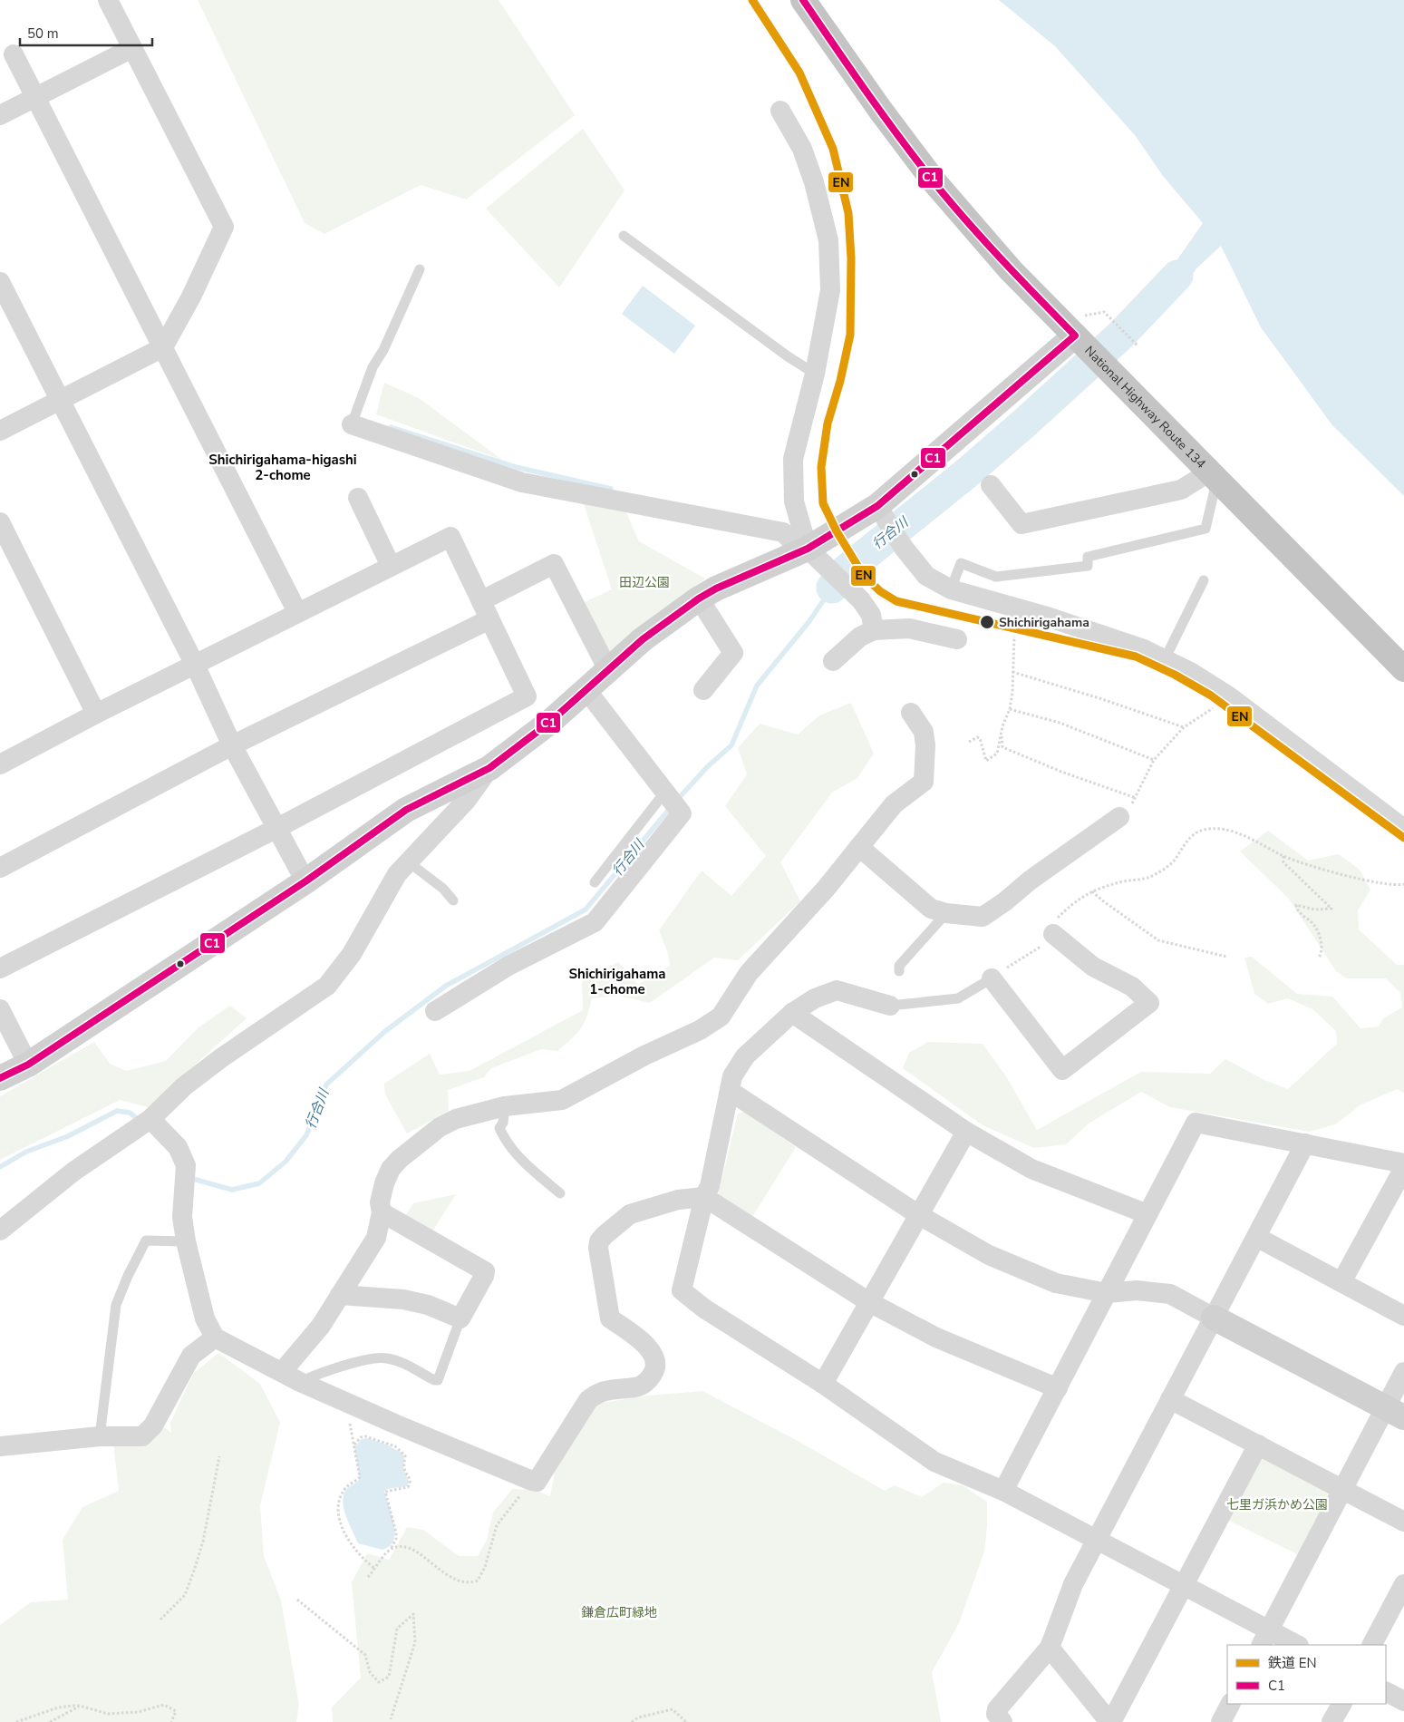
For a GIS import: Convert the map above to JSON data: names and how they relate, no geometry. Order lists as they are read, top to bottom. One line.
{"streets":{"highway":["National Highway Route 134"]},"districts":["Shichirigahama-higashi 2-chome","Shichirigahama 1-chome"],"water":["行合川"],"parks":["田辺公園","七里ガ浜かめ公園","鎌倉広町緑地"],"places":["Shichirigahama"],"lines":["rail line EN","transit line C1"],"legend":["鉄道 EN","C1"],"scale_bar":"50 m"}
